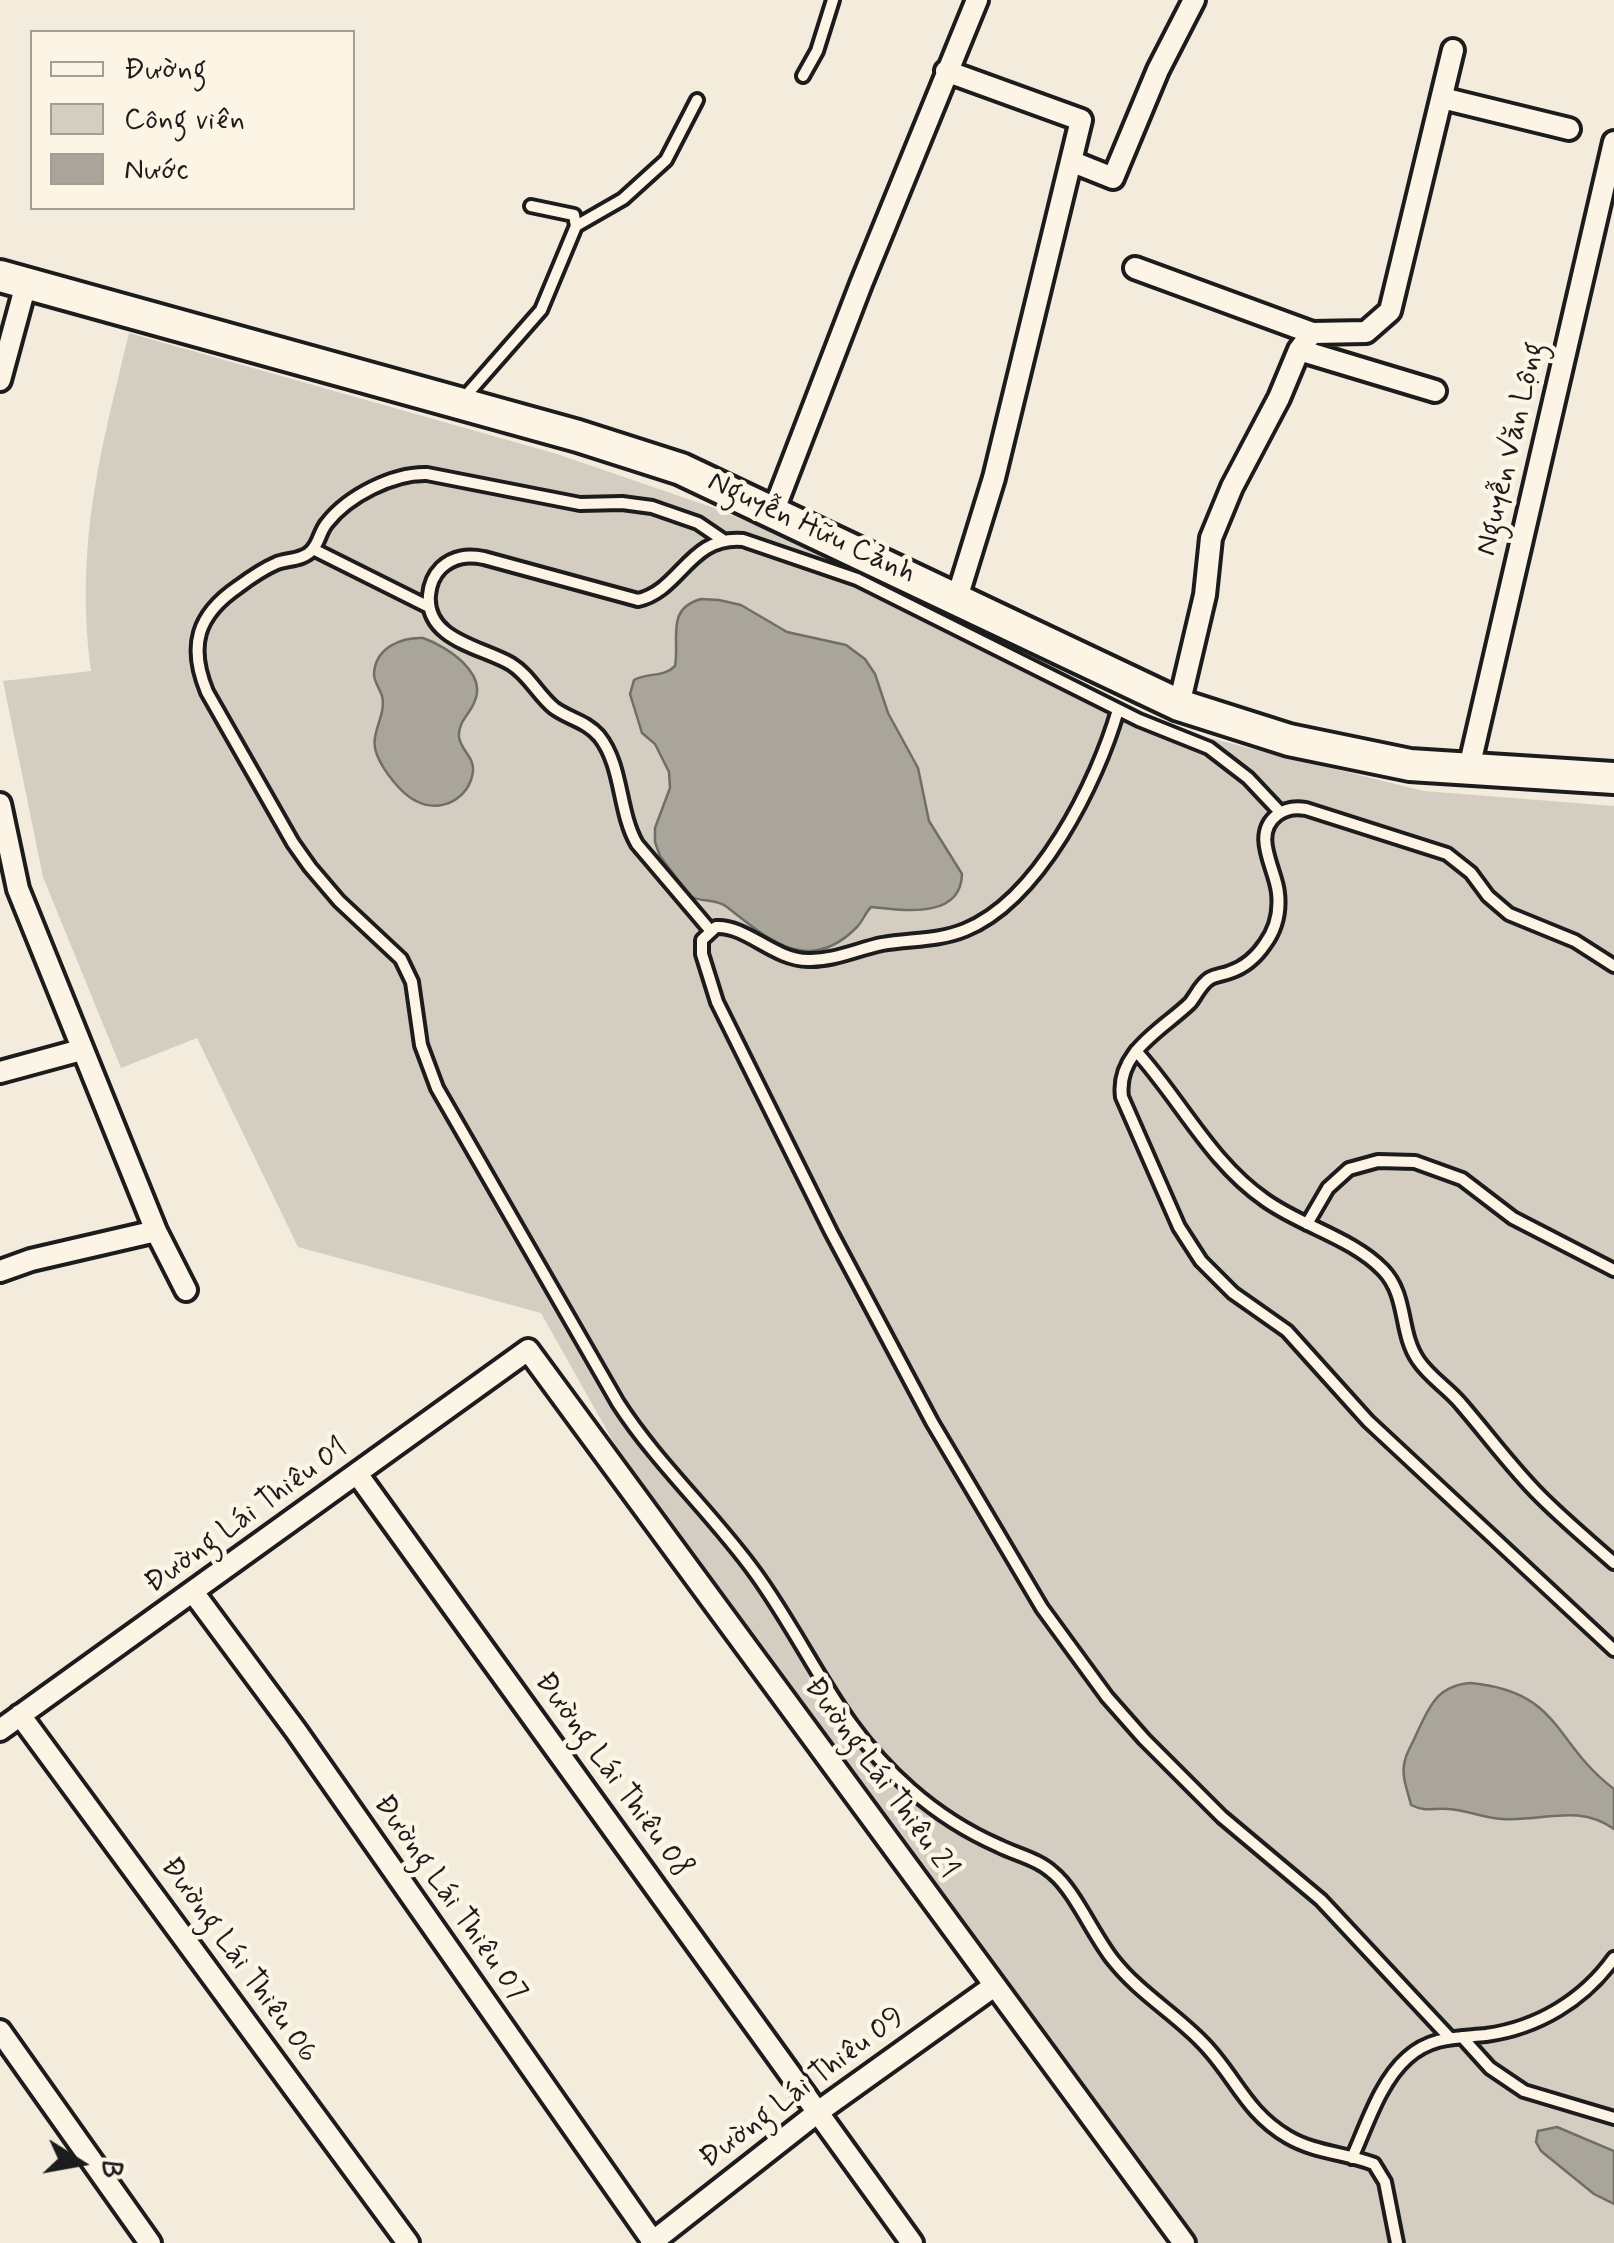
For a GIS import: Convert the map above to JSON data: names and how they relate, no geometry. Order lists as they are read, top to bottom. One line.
{"streets":{"street":["Nguyễn Văn Lộng","Nguyễn Hữu Cảnh","Đường Lái Thiêu 01","Đường Lái Thiêu 08","Đường Lái Thiêu 21","Đường Lái Thiêu 07","Đường Lái Thiêu 06","Đường Lái Thiêu 09"]},"crossings":[["Nguyễn Văn Lộng","Nguyễn Hữu Cảnh"],["Đường Lái Thiêu 01","Đường Lái Thiêu 08"],["Đường Lái Thiêu 01","Đường Lái Thiêu 21"],["Đường Lái Thiêu 01","Đường Lái Thiêu 07"],["Đường Lái Thiêu 01","Đường Lái Thiêu 06"],["Đường Lái Thiêu 08","Đường Lái Thiêu 09"],["Đường Lái Thiêu 21","Đường Lái Thiêu 09"],["Đường Lái Thiêu 07","Đường Lái Thiêu 09"]],"legend":["Đường","Công viên","Nước"],"north":"right"}
